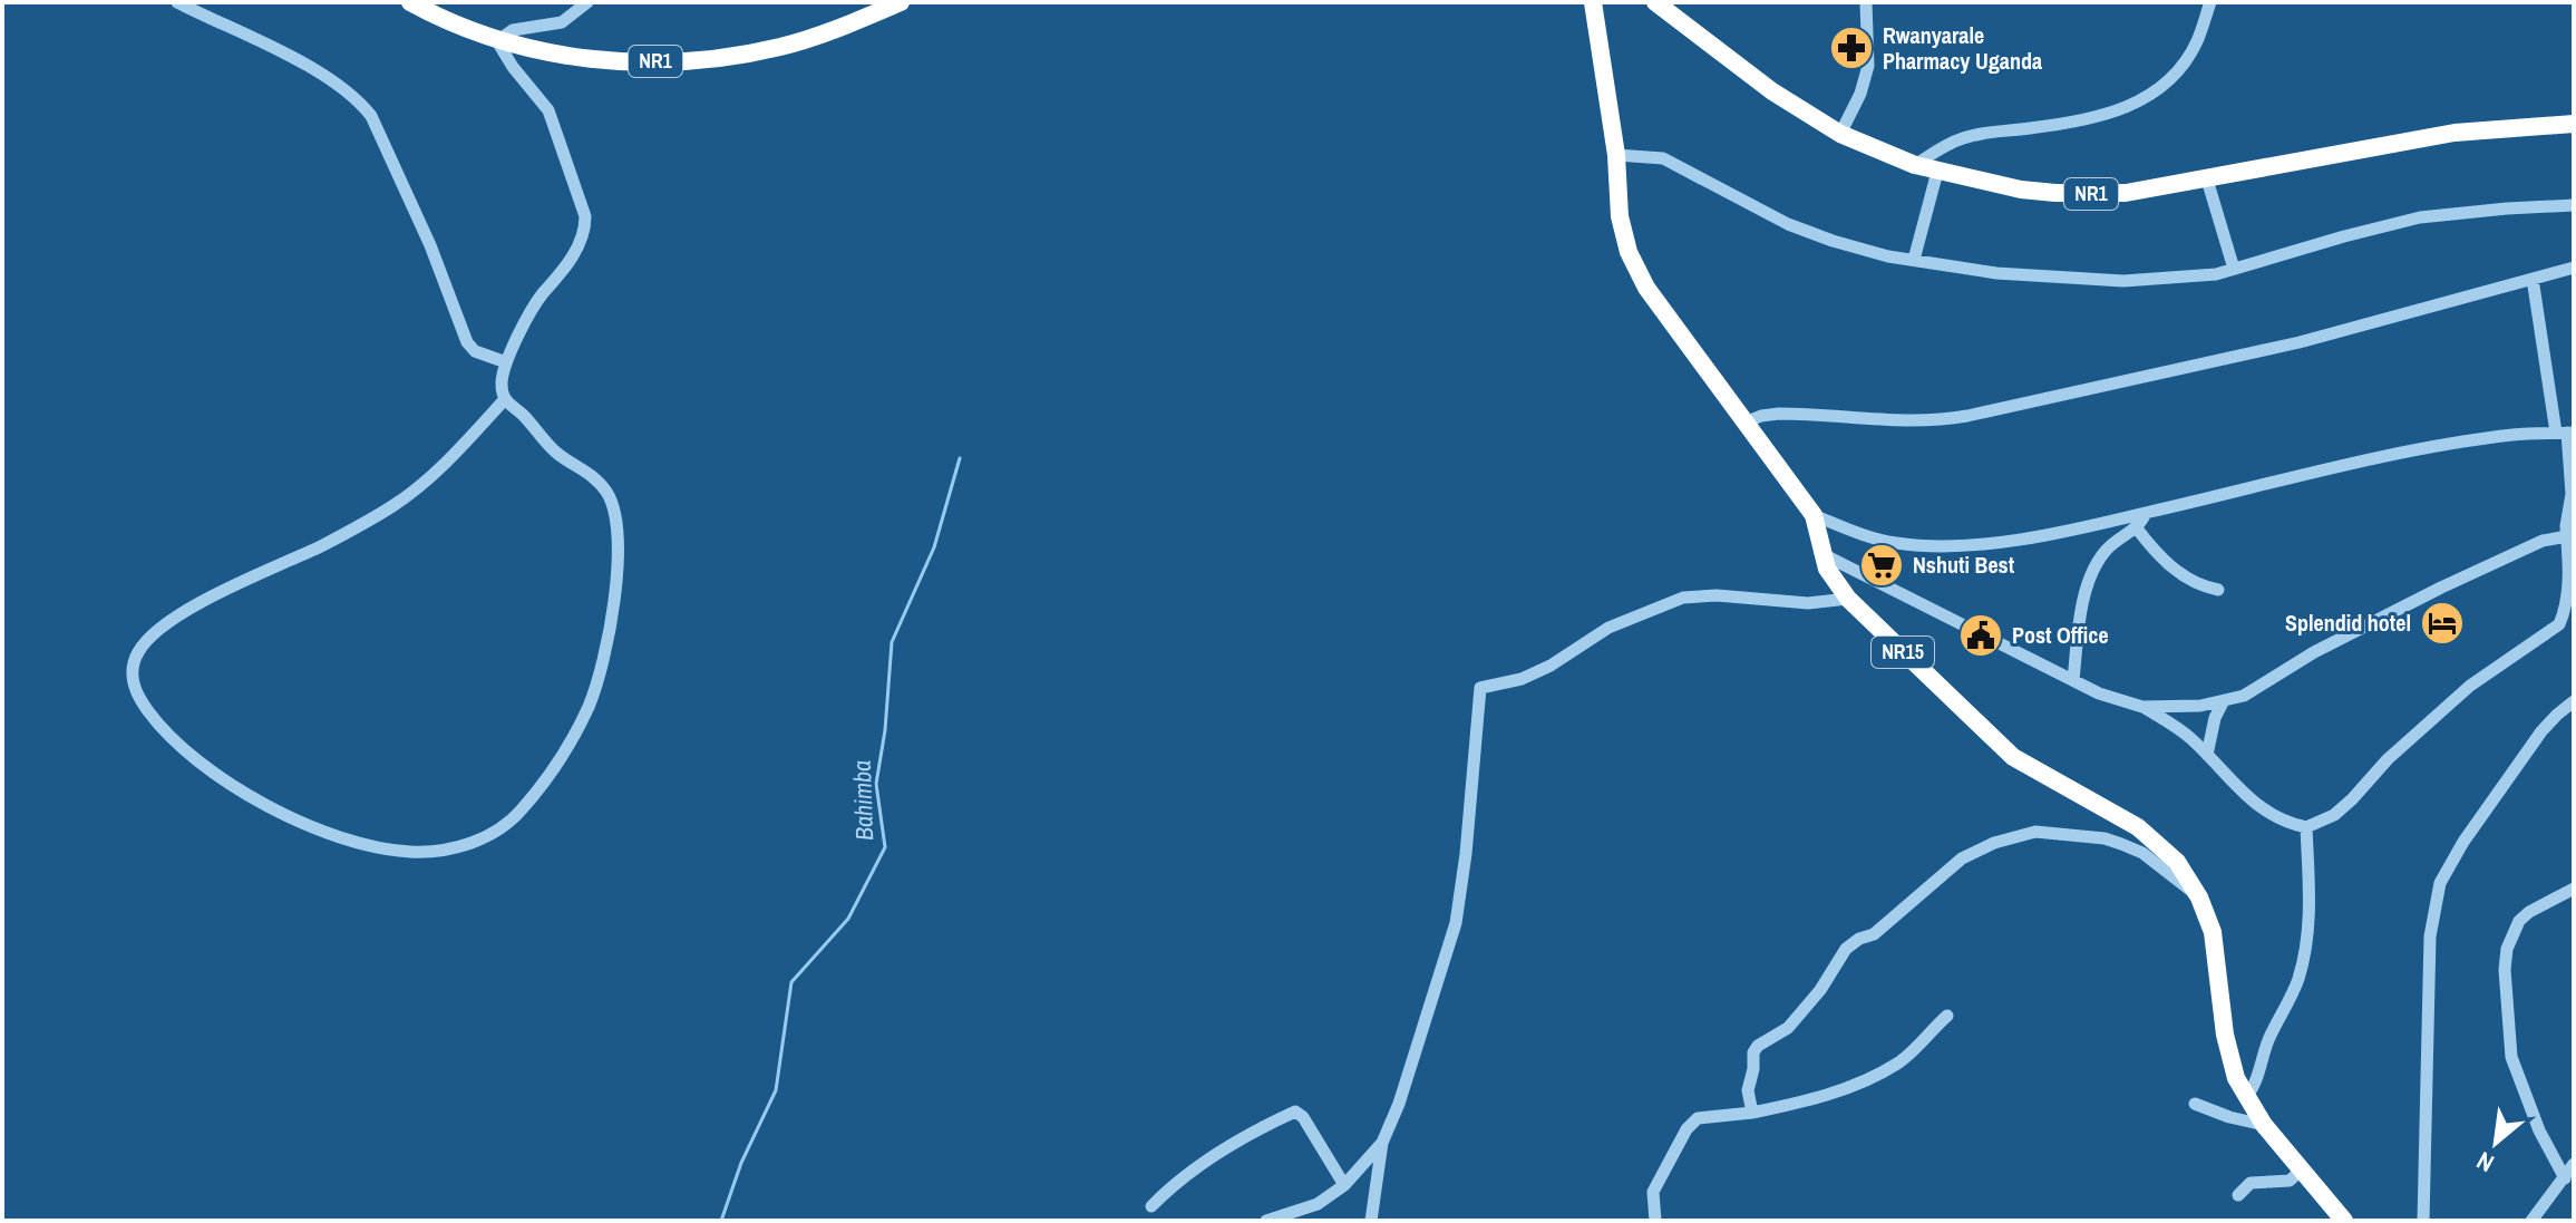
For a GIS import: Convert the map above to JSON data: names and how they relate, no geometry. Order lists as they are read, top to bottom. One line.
{"streets":{"highway":["NR1","NR15"]},"water":["Bahimba"],"places":{"pharmacy":["Rwanyarale Pharmacy Uganda"],"supermarket":["Nshuti Best"],"hotel":["Splendid hotel"],"public building":["Post Office"]},"north":"bottom left"}
